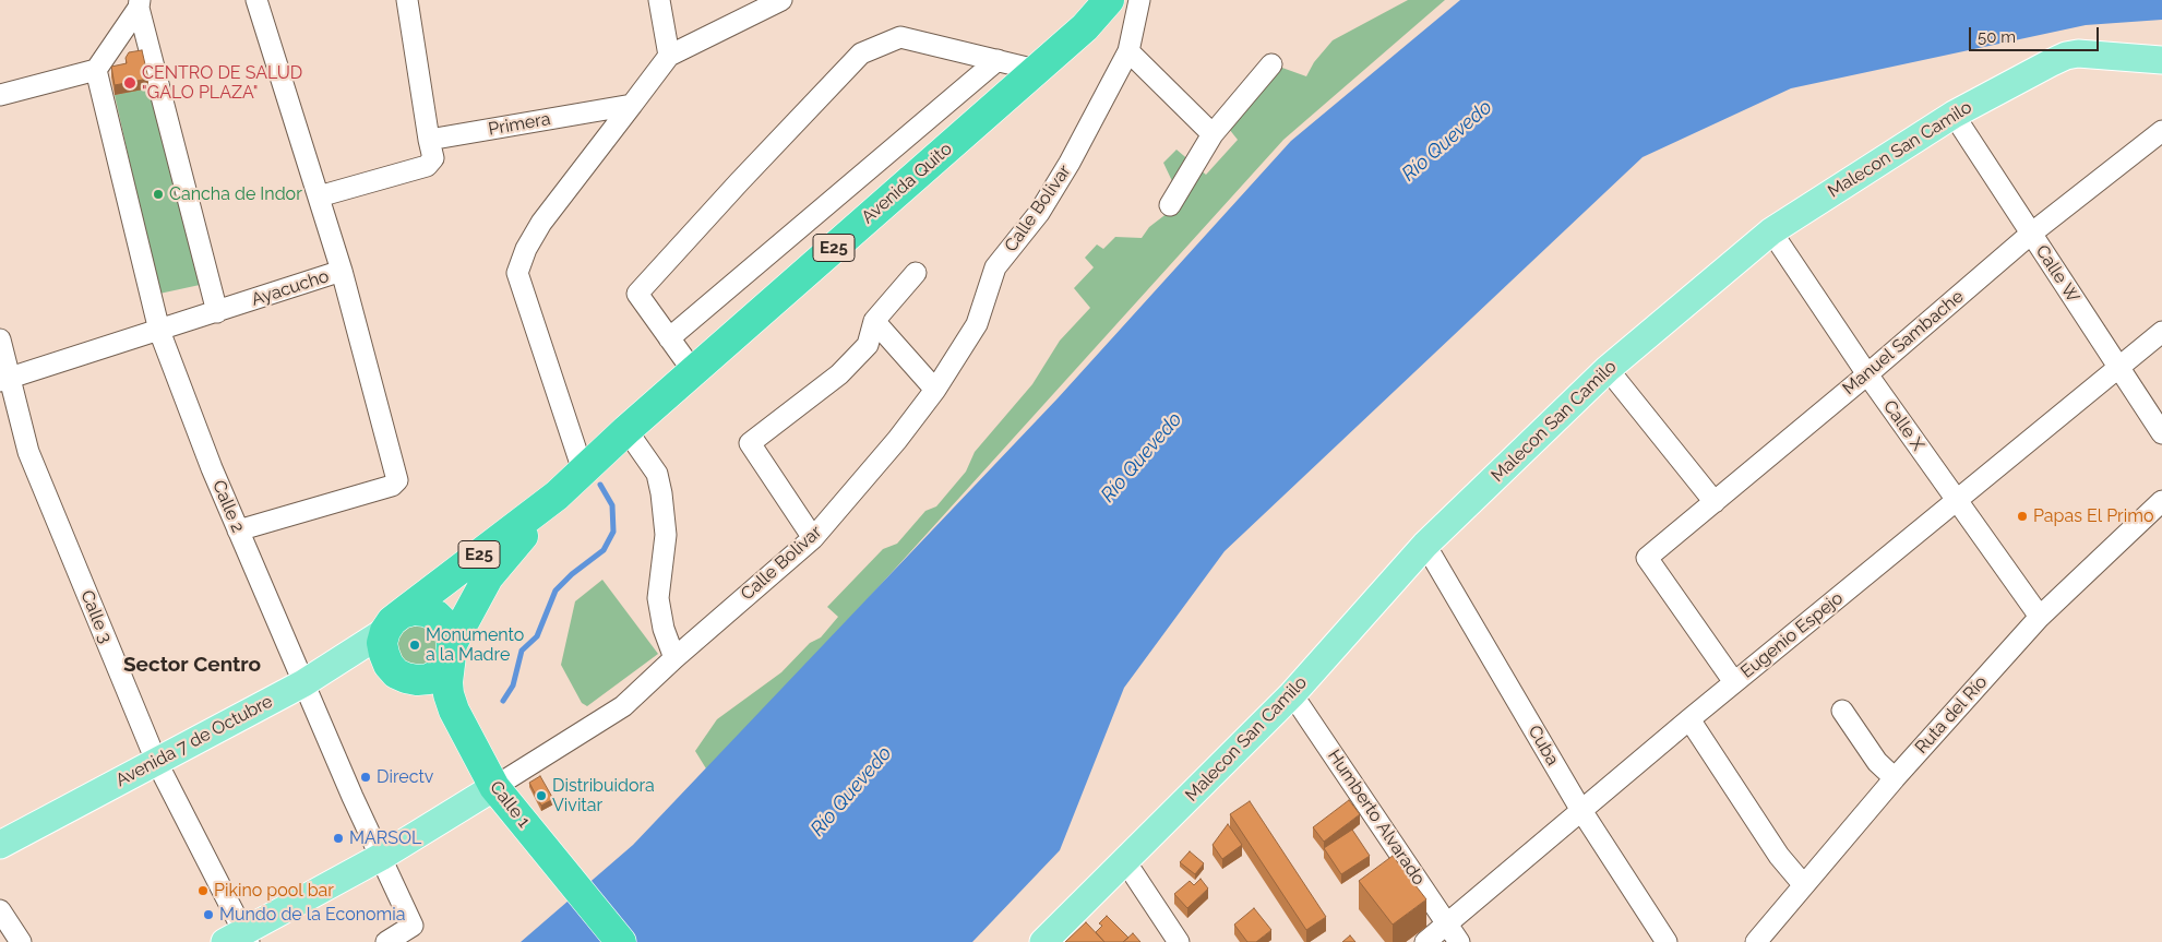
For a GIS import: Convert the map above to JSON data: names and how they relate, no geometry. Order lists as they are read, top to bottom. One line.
{"streets":{"highway":["Avenida Quito","E25","Calle 1"],"main road":["Malecon San Camilo","Calle Bolivar","Avenida 7 de Octubre"],"street":["Primera","Calle W","Ayacucho","Manuel Sambache","Calle X","Calle 2","Calle 3","Eugenio Espejo","Ruta del Río","Cuba","Humberto Alvarado"]},"crossings":[["Malecon San Camilo","Calle W"],["Malecon San Camilo","Calle X"],["Malecon San Camilo","Cuba"],["Malecon San Camilo","Humberto Alvarado"],["Avenida Quito","E25"],["Avenida Quito","Avenida 7 de Octubre"],["Avenida Quito","Calle 1"],["Calle Bolivar","Calle 2"],["Calle Bolivar","Calle 3"],["Calle Bolivar","Calle 1"],["E25","Avenida 7 de Octubre"],["E25","Calle 1"],["Calle W","Manuel Sambache"],["Calle W","Eugenio Espejo"],["Ayacucho","Calle 2"],["Ayacucho","Calle 3"],["Manuel Sambache","Calle X"],["Manuel Sambache","Eugenio Espejo"],["Calle X","Eugenio Espejo"],["Calle X","Ruta del Río"],["Calle 2","Avenida 7 de Octubre"],["Calle 3","Avenida 7 de Octubre"],["Eugenio Espejo","Cuba"],["Eugenio Espejo","Humberto Alvarado"],["Avenida 7 de Octubre","Calle 1"]],"districts":["Sector Centro"],"water":["Río Quevedo"],"places":["CENTRO DE SALUD \"GALO PLAZA\"","Cancha de Indor","Papas El Primo","Monumento a la Madre","Directv","Distribuidora Vivitar","MARSOL","Pikino pool bar","Mundo de la Economia"],"scale_bar":"50 m"}
